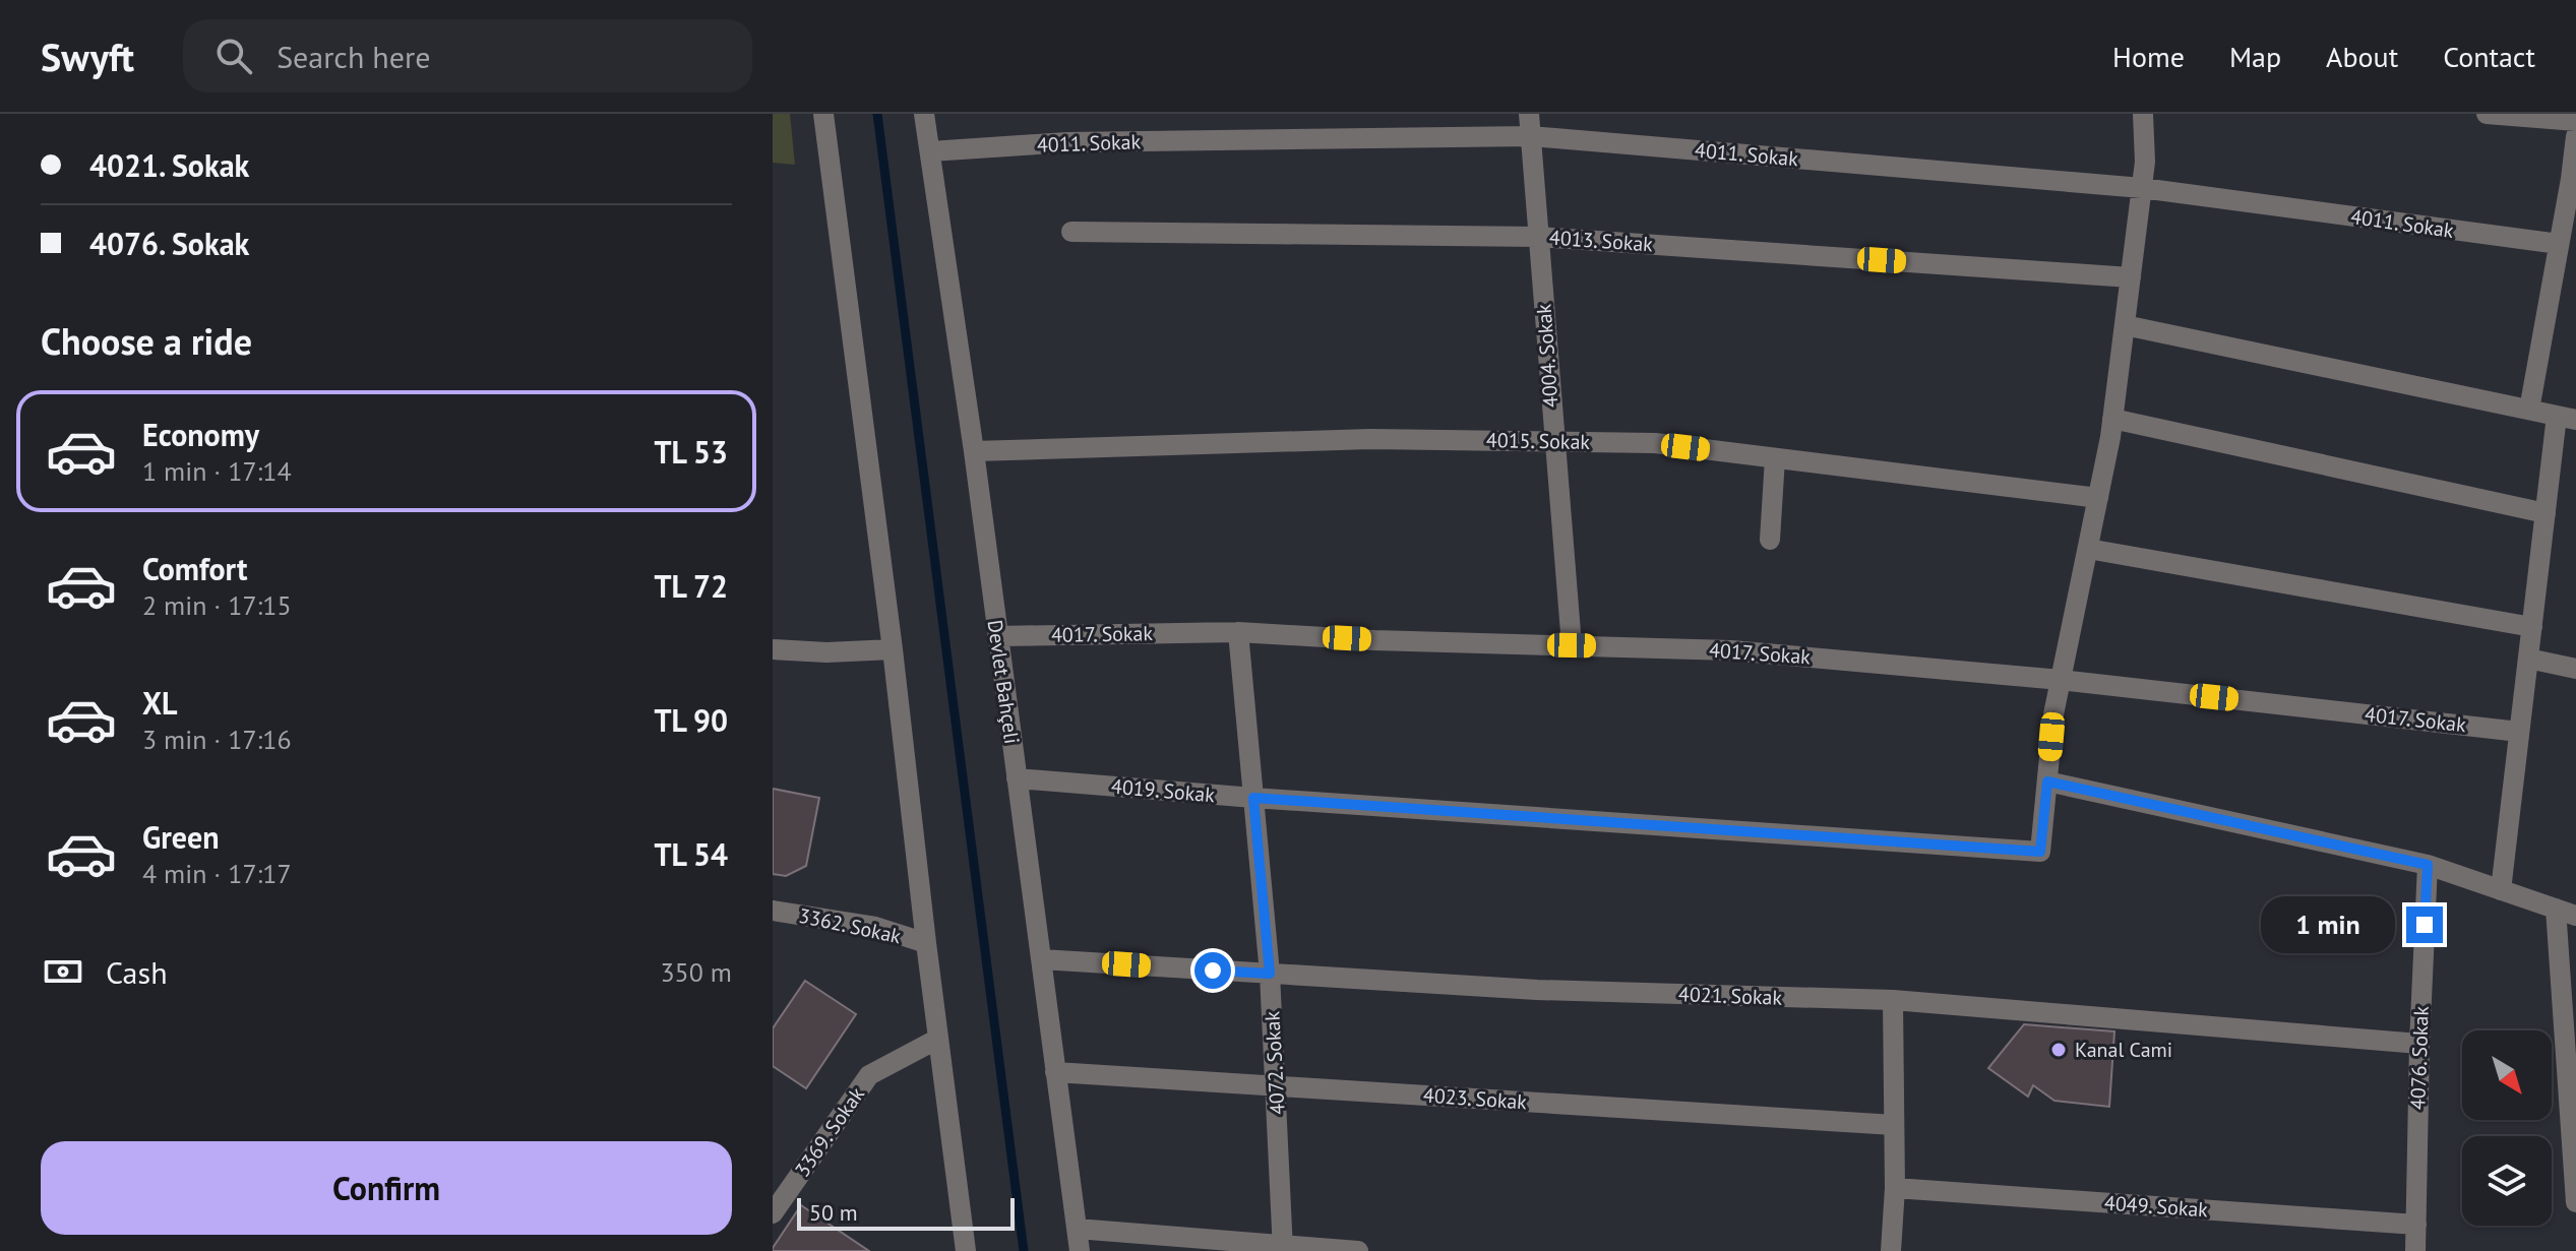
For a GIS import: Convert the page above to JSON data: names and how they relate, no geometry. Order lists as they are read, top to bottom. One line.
{"streets":{"street":["4011. Sokak","4013. Sokak","4004. Sokak","4015. Sokak","4017. Sokak","Devlet Bahçeli","4019. Sokak","3362. Sokak","4021. Sokak","4076. Sokak","4072. Sokak","4023. Sokak","3369. Sokak","4049. Sokak"]},"crossings":[["4011. Sokak","4004. Sokak"],["4011. Sokak","Devlet Bahçeli"],["4013. Sokak","4004. Sokak"],["4004. Sokak","4015. Sokak"],["4004. Sokak","4017. Sokak"],["4015. Sokak","Devlet Bahçeli"],["4017. Sokak","Devlet Bahçeli"],["4017. Sokak","4072. Sokak"],["Devlet Bahçeli","4019. Sokak"],["Devlet Bahçeli","4021. Sokak"],["Devlet Bahçeli","4023. Sokak"],["4019. Sokak","4072. Sokak"],["4021. Sokak","4076. Sokak"],["4021. Sokak","4072. Sokak"],["4076. Sokak","4049. Sokak"],["4072. Sokak","4023. Sokak"]],"places":["Kanal Cami"],"scale_bar":"50 m","north":"bottom right","page":{"header":"Swyft","search":"Search here","nav":["Home","Map","About","Contact"],"banner":["4021. Sokak","4076. Sokak"],"heading":"Choose a ride","list":[{"name":"Economy","note":"1 min · 17:14","value":"TL 53"},{"name":"Comfort","note":"2 min · 17:15","value":"TL 72"},{"name":"XL","note":"3 min · 17:16","value":"TL 90"},{"name":"Green","note":"4 min · 17:17","value":"TL 54"}],"bubble":"1 min","pay":["Cash","350 m"],"buttons":"Confirm","scale":"50 m"}}
